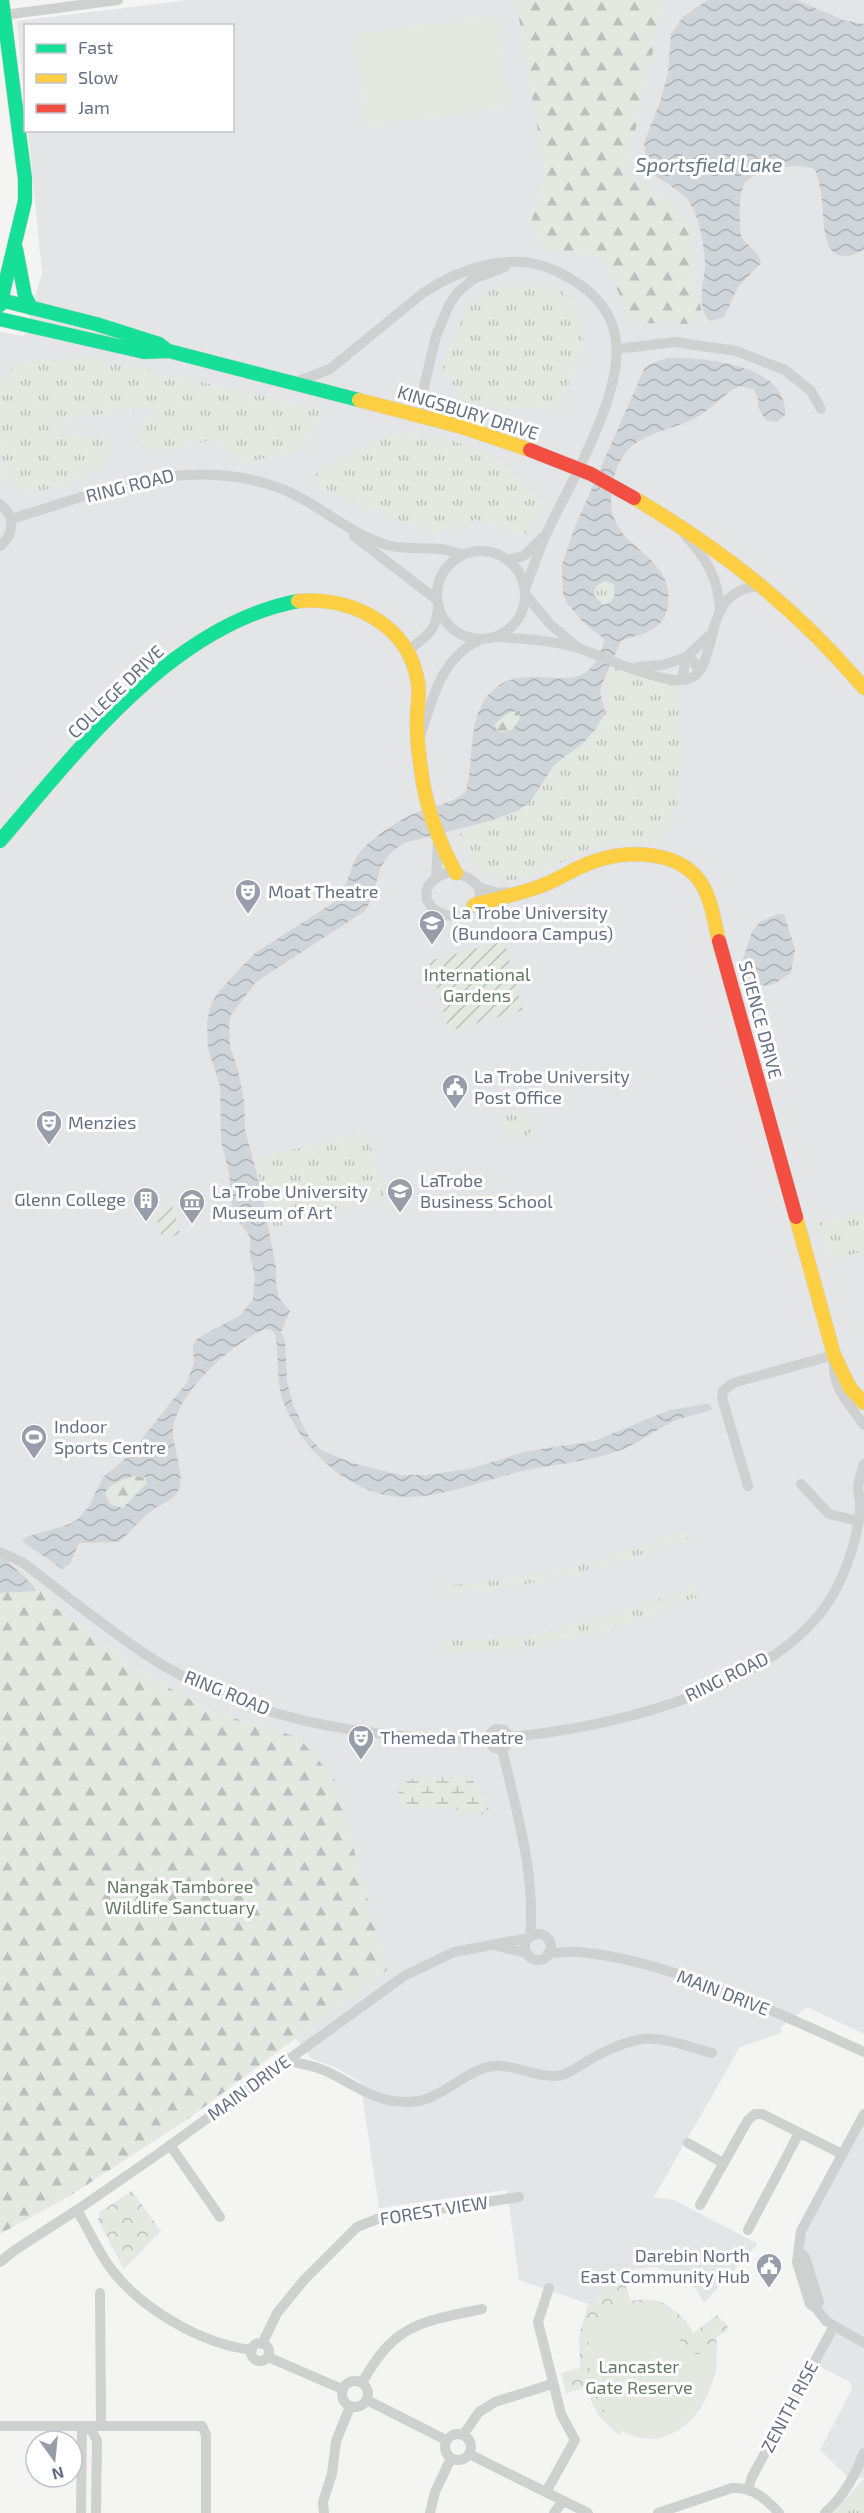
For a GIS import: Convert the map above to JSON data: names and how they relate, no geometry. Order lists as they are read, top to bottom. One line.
{"streets":{"street":["KINGSBURY DRIVE","RING ROAD","COLLEGE DRIVE","SCIENCE DRIVE","MAIN DRIVE","FOREST VIEW","ZENITH RISE"]},"crossings":[["RING ROAD","COLLEGE DRIVE"],["COLLEGE DRIVE","SCIENCE DRIVE"]],"water":["Sportsfield Lake"],"parks":["International Gardens","Nangak Tamboree Wildlife Sanctuary","Lancaster Gate Reserve"],"places":{"theatre":["Moat Theatre","Menzies","Themeda Theatre"],"school or university":["La Trobe University (Bundoora Campus)","LaTrobe Business School"],"public building":["La Trobe University Post Office","Darebin North East Community Hub"],"building":["Glenn College"],"museum":["La Trobe University Museum of Art"],"sports":["Indoor Sports Centre"]},"legend":["Fast","Slow","Jam"],"north":"bottom"}
